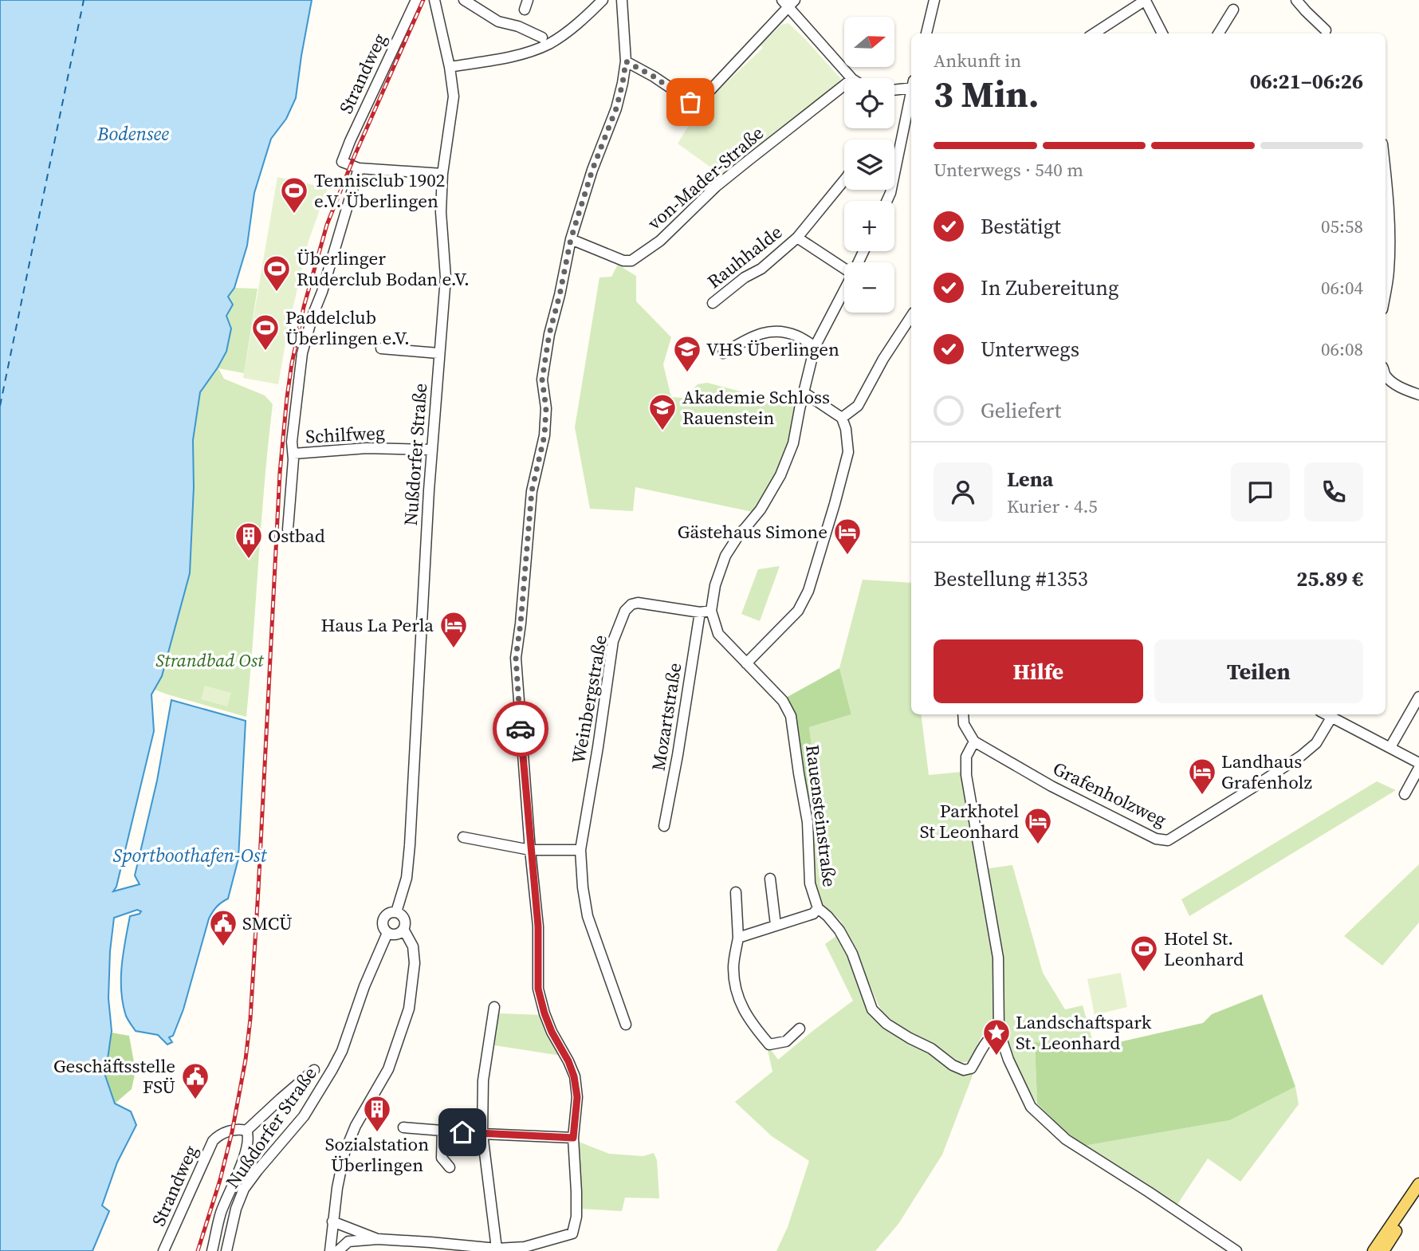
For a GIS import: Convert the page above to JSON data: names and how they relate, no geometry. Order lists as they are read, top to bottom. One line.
{"streets":{"street":["Strandweg","von-Mader-Straße","Rauhhalde","Schilfweg","Nußdorfer Straße","Weinbergstraße","Mozartstraße","Grafenholzweg","Rauensteinstraße"]},"crossings":[["Strandweg","Schilfweg"],["Schilfweg","Nußdorfer Straße"],["Weinbergstraße","Mozartstraße"],["Weinbergstraße","Rauensteinstraße"]],"water":["Bodensee","Sportboothafen-Ost"],"parks":["Strandbad Ost"],"places":{"sports":["Tennisclub 1902 e.V. Überlingen","Überlinger Ruderclub Bodan e.V.","Paddelclub Überlingen e.V.","Hotel St. Leonhard"],"school or university":["VHS Überlingen","Akademie Schloss Rauenstein"],"hotel":["Gästehaus Simone","Haus La Perla","Landhaus Grafenholz","Parkhotel St Leonhard"],"building":["Ostbad","Sozialstation Überlingen"],"public building":["SMCÜ","Geschäftsstelle FSÜ"],"place":["Landschaftspark St. Leonhard"]},"north":"right","page":{"map_buttons":["+","−"],"heading":["3 Min.","Ankunft in","06:21–06:26"],"panel":["Lena","Kurier · 4.5","Bestellung #1353","25.89 €"],"bar":"Unterwegs · 540 m","list":[["Bestätigt","05:58"],["In Zubereitung","06:04"],["Unterwegs","06:08"],"Geliefert"],"buttons":["Hilfe","Teilen"]}}
